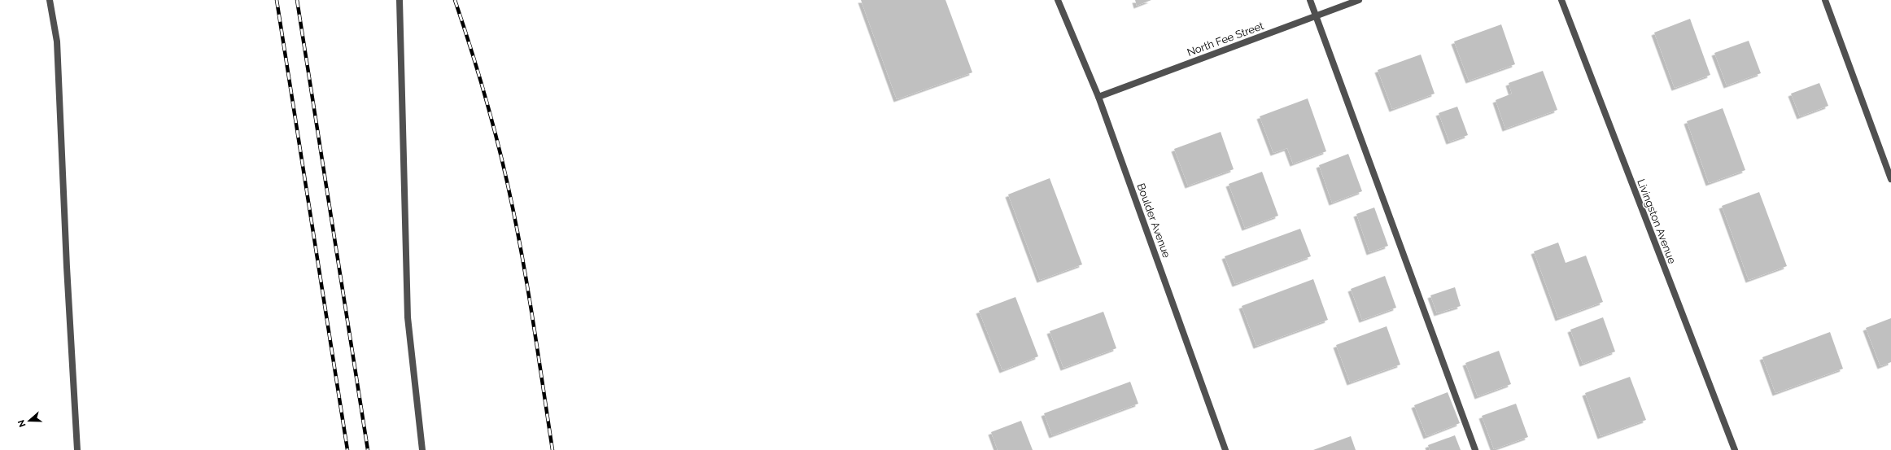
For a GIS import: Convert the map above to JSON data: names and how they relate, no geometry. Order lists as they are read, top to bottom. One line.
{"streets":{"street":["North Fee Street","Boulder Avenue","Livingston Avenue"]},"crossings":[["North Fee Street","Boulder Avenue"]],"north":"left"}
